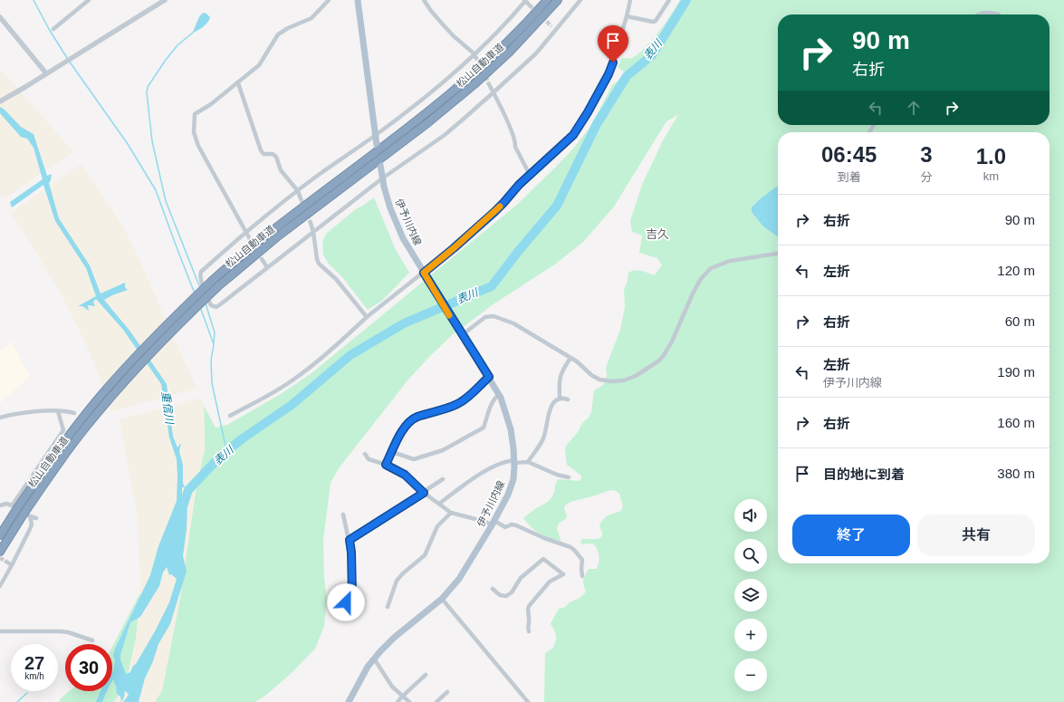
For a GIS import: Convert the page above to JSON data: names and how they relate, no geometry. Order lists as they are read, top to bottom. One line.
{"streets":{"highway":["松山自動車道"],"main road":["伊予川内線"]},"districts":["吉久"],"water":["表川","重信川"],"page":{"turn":["90 m","右折"],"eta":["06:45","到着","3","分","1.0","km"],"list":[{"name":"右折","value":"90 m"},{"name":"左折","value":"120 m"},{"name":"右折","value":"60 m"},{"name":"左折","note":"伊予川内線","value":"190 m"},{"name":"右折","value":"160 m"},{"name":"目的地に到着","value":"380 m"}],"map_buttons":["+","−"],"buttons":["終了","共有"],"speed":"27 km/h","limit":"30"}}
